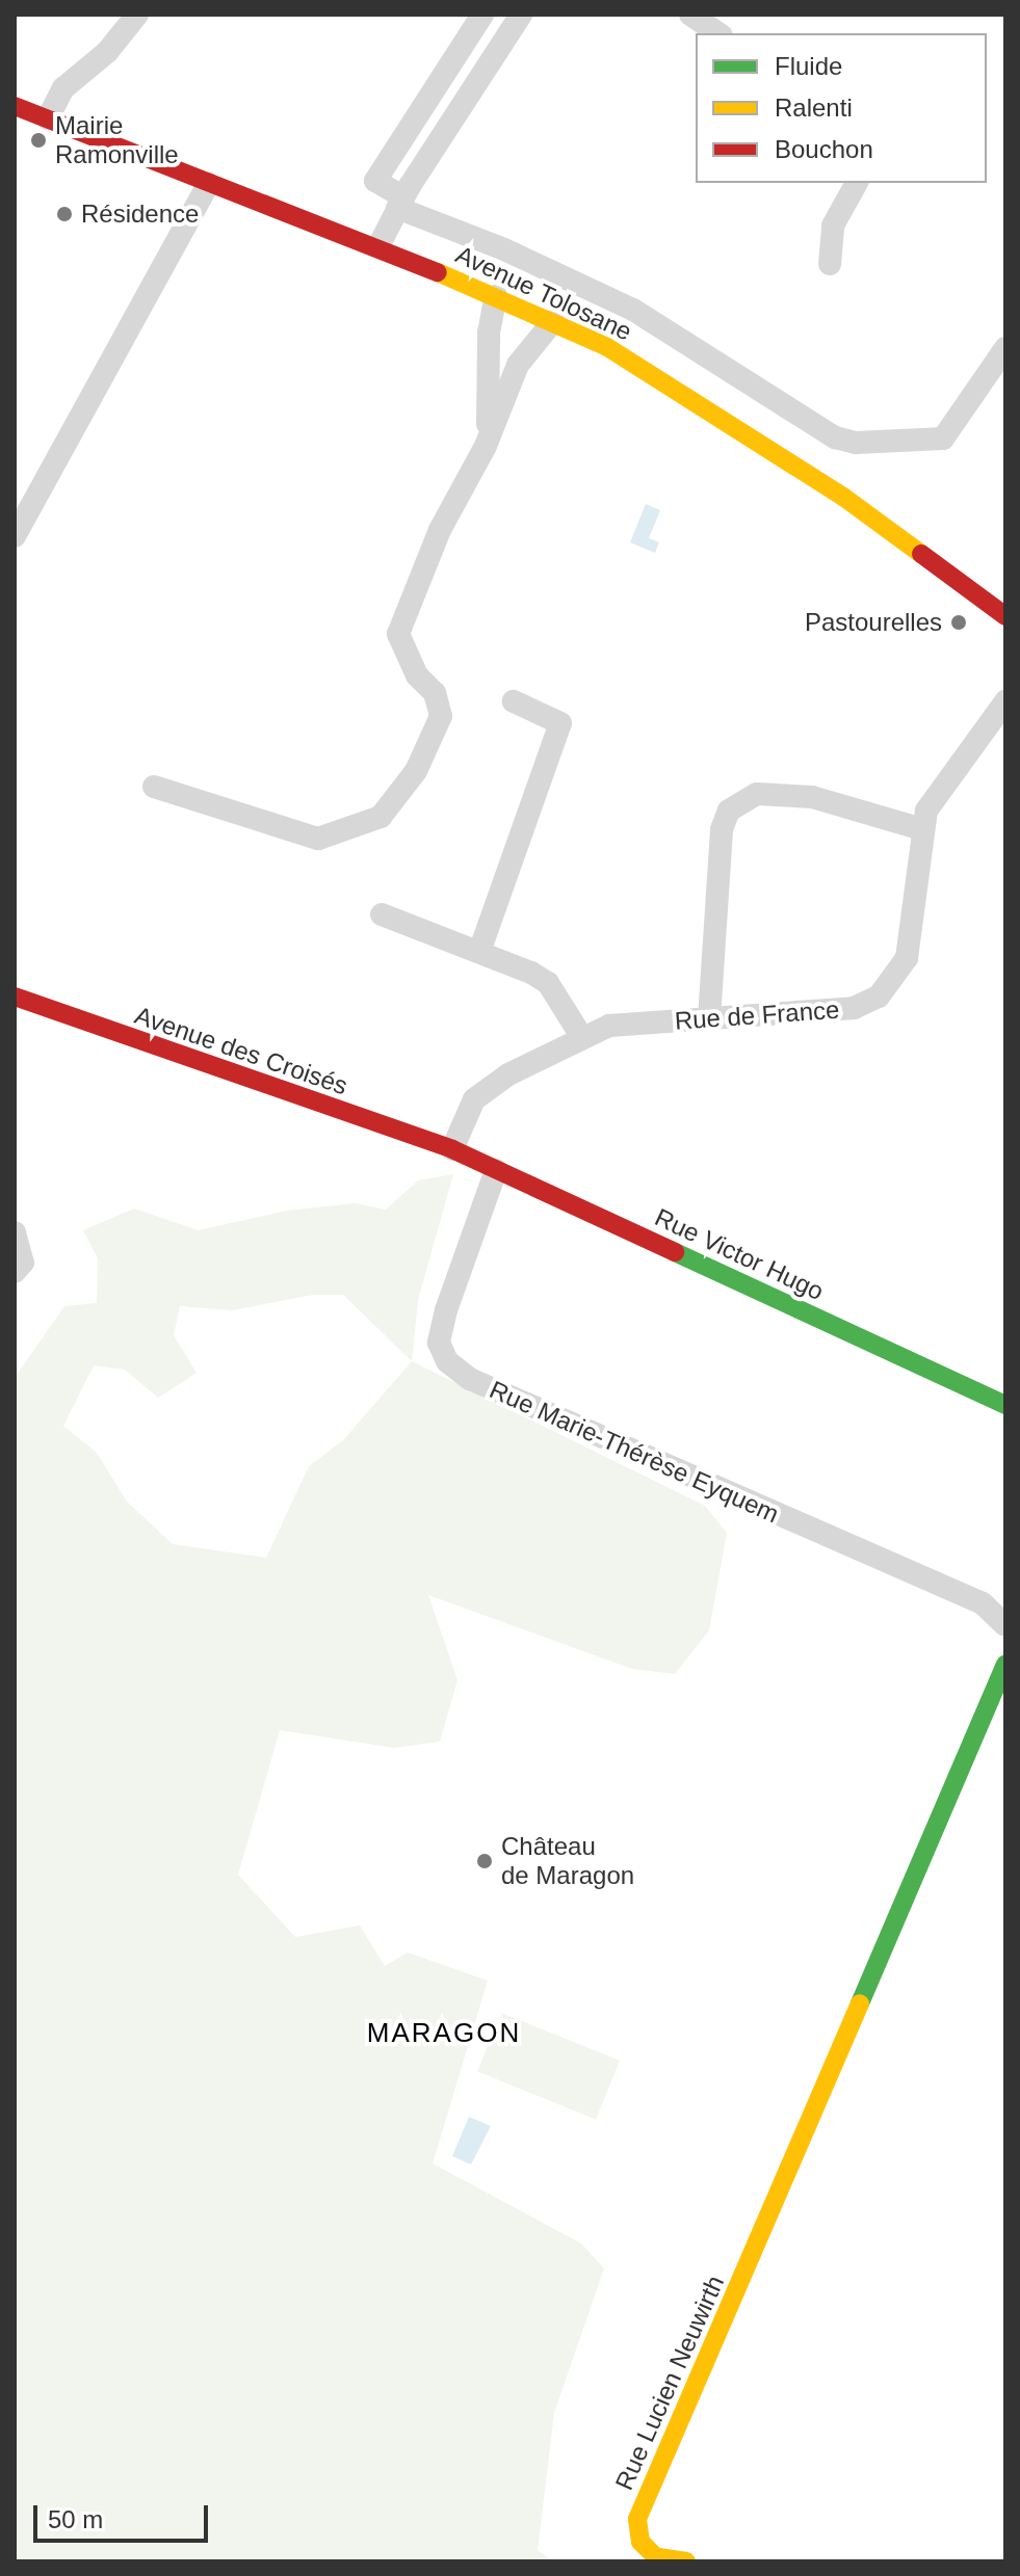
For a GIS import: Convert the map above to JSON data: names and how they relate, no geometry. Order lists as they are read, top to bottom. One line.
{"streets":{"street":["Avenue Tolosane","Rue de France","Avenue des Croisés","Rue Victor Hugo","Rue Marie-Thérèse Eyquem","Rue Lucien Neuwirth"]},"crossings":[["Rue de France","Avenue des Croisés"],["Rue de France","Rue Victor Hugo"],["Avenue des Croisés","Rue Victor Hugo"],["Rue Victor Hugo","Rue Marie-Thérèse Eyquem"]],"districts":["MARAGON"],"places":["Mairie Ramonville","Résidence","Pastourelles","Château de Maragon"],"legend":["Fluide","Ralenti","Bouchon"],"scale_bar":"50 m"}
